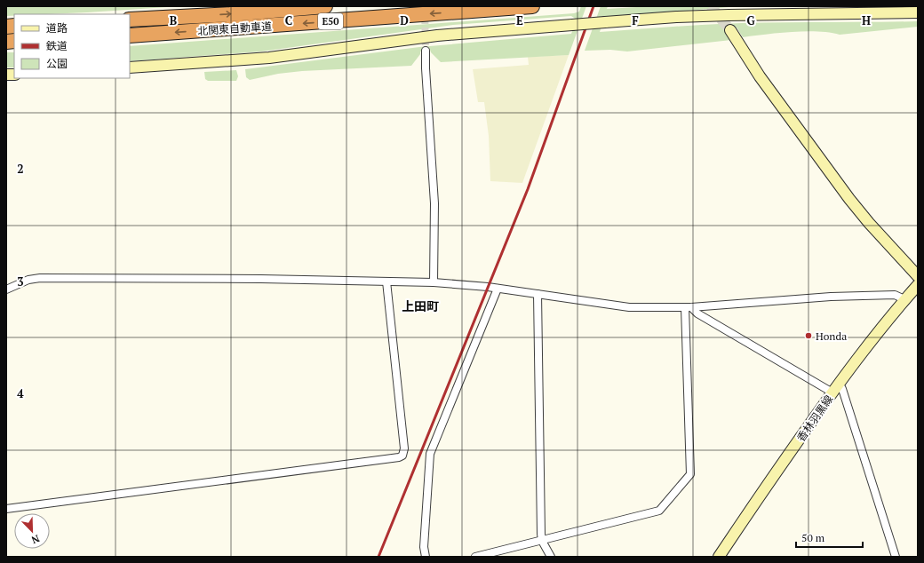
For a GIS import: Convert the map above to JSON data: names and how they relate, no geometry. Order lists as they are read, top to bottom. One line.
{"streets":{"highway":["E50","北関東自動車道"],"street":["香林羽黒線"]},"districts":["上田町"],"places":["Honda"],"legend":["道路","鉄道","公園"],"scale_bar":"50 m","north":"bottom right","grid":{"columns":["B","C","D","E","F","G","H"],"rows":["2","3","4"]}}
